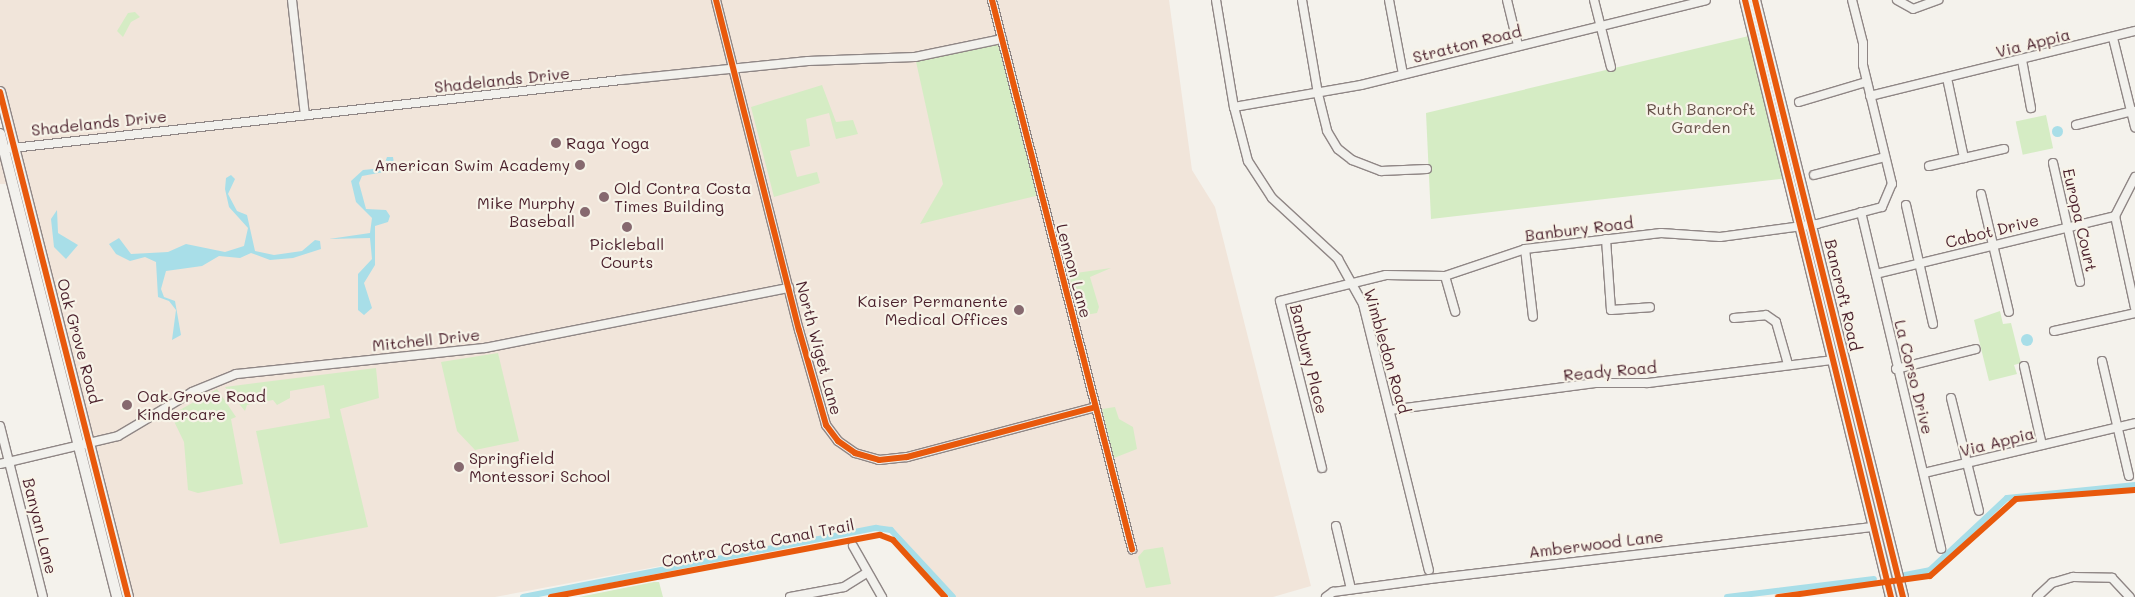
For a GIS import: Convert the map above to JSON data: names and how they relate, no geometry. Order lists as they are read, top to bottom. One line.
{"streets":{"main road":["Bancroft Road","Oak Grove Road"],"street":["Via Appia","Stratton Road","Shadelands Drive","Europa Court","Banbury Road","Cabot Drive","Lennon Lane","Mitchell Drive","North Wiget Lane","Wimbledon Road","Banbury Place","Ready Road","La Corso Drive","Banyan Lane","Amberwood Lane"],"cycle path":["Contra Costa Canal Trail"]},"crossings":[["Via Appia","Banbury Road"],["Via Appia","La Corso Drive"],["Stratton Road","Wimbledon Road"],["Shadelands Drive","Lennon Lane"],["Shadelands Drive","Oak Grove Road"],["Shadelands Drive","North Wiget Lane"],["Europa Court","Cabot Drive"],["Banbury Road","Bancroft Road"],["Banbury Road","Wimbledon Road"],["Banbury Road","Banbury Place"],["Banbury Road","La Corso Drive"],["Cabot Drive","La Corso Drive"],["Lennon Lane","North Wiget Lane"],["Bancroft Road","Ready Road"],["Bancroft Road","Amberwood Lane"],["Mitchell Drive","Oak Grove Road"],["Mitchell Drive","North Wiget Lane"],["Mitchell Drive","Banyan Lane"],["Wimbledon Road","Banbury Place"],["Wimbledon Road","Ready Road"]],"parks":["Ruth Bancroft Garden"],"places":["Raga Yoga","American Swim Academy","Old Contra Costa Times Building","Mike Murphy Baseball","Pickleball Courts","Kaiser Permanente Medical Offices","Oak Grove Road Kindercare","Springfield Montessori School"]}
